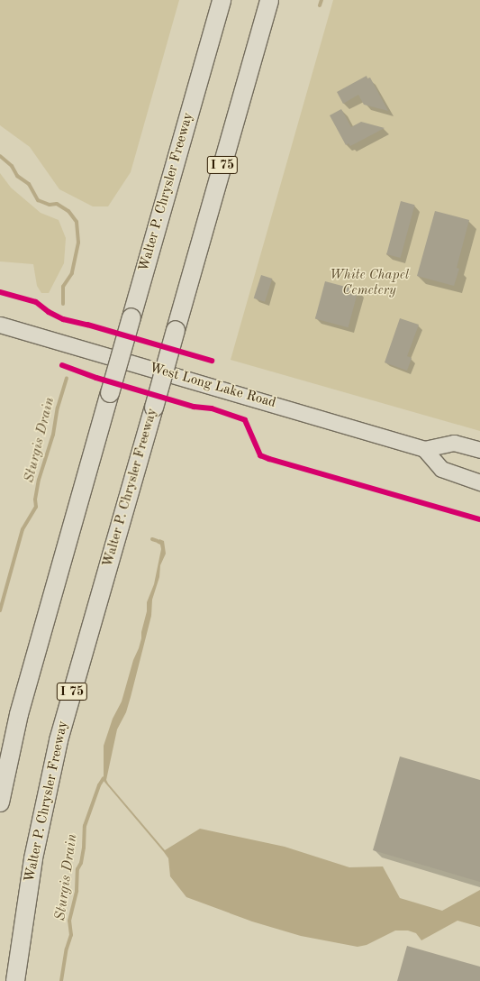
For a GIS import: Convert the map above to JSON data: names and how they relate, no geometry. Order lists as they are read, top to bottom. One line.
{"streets":{"highway":["I 75","Walter P. Chrysler Freeway"],"main road":["West Long Lake Road"]},"water":["Sturgis Drain"],"parks":["White Chapel Cemetery"]}
